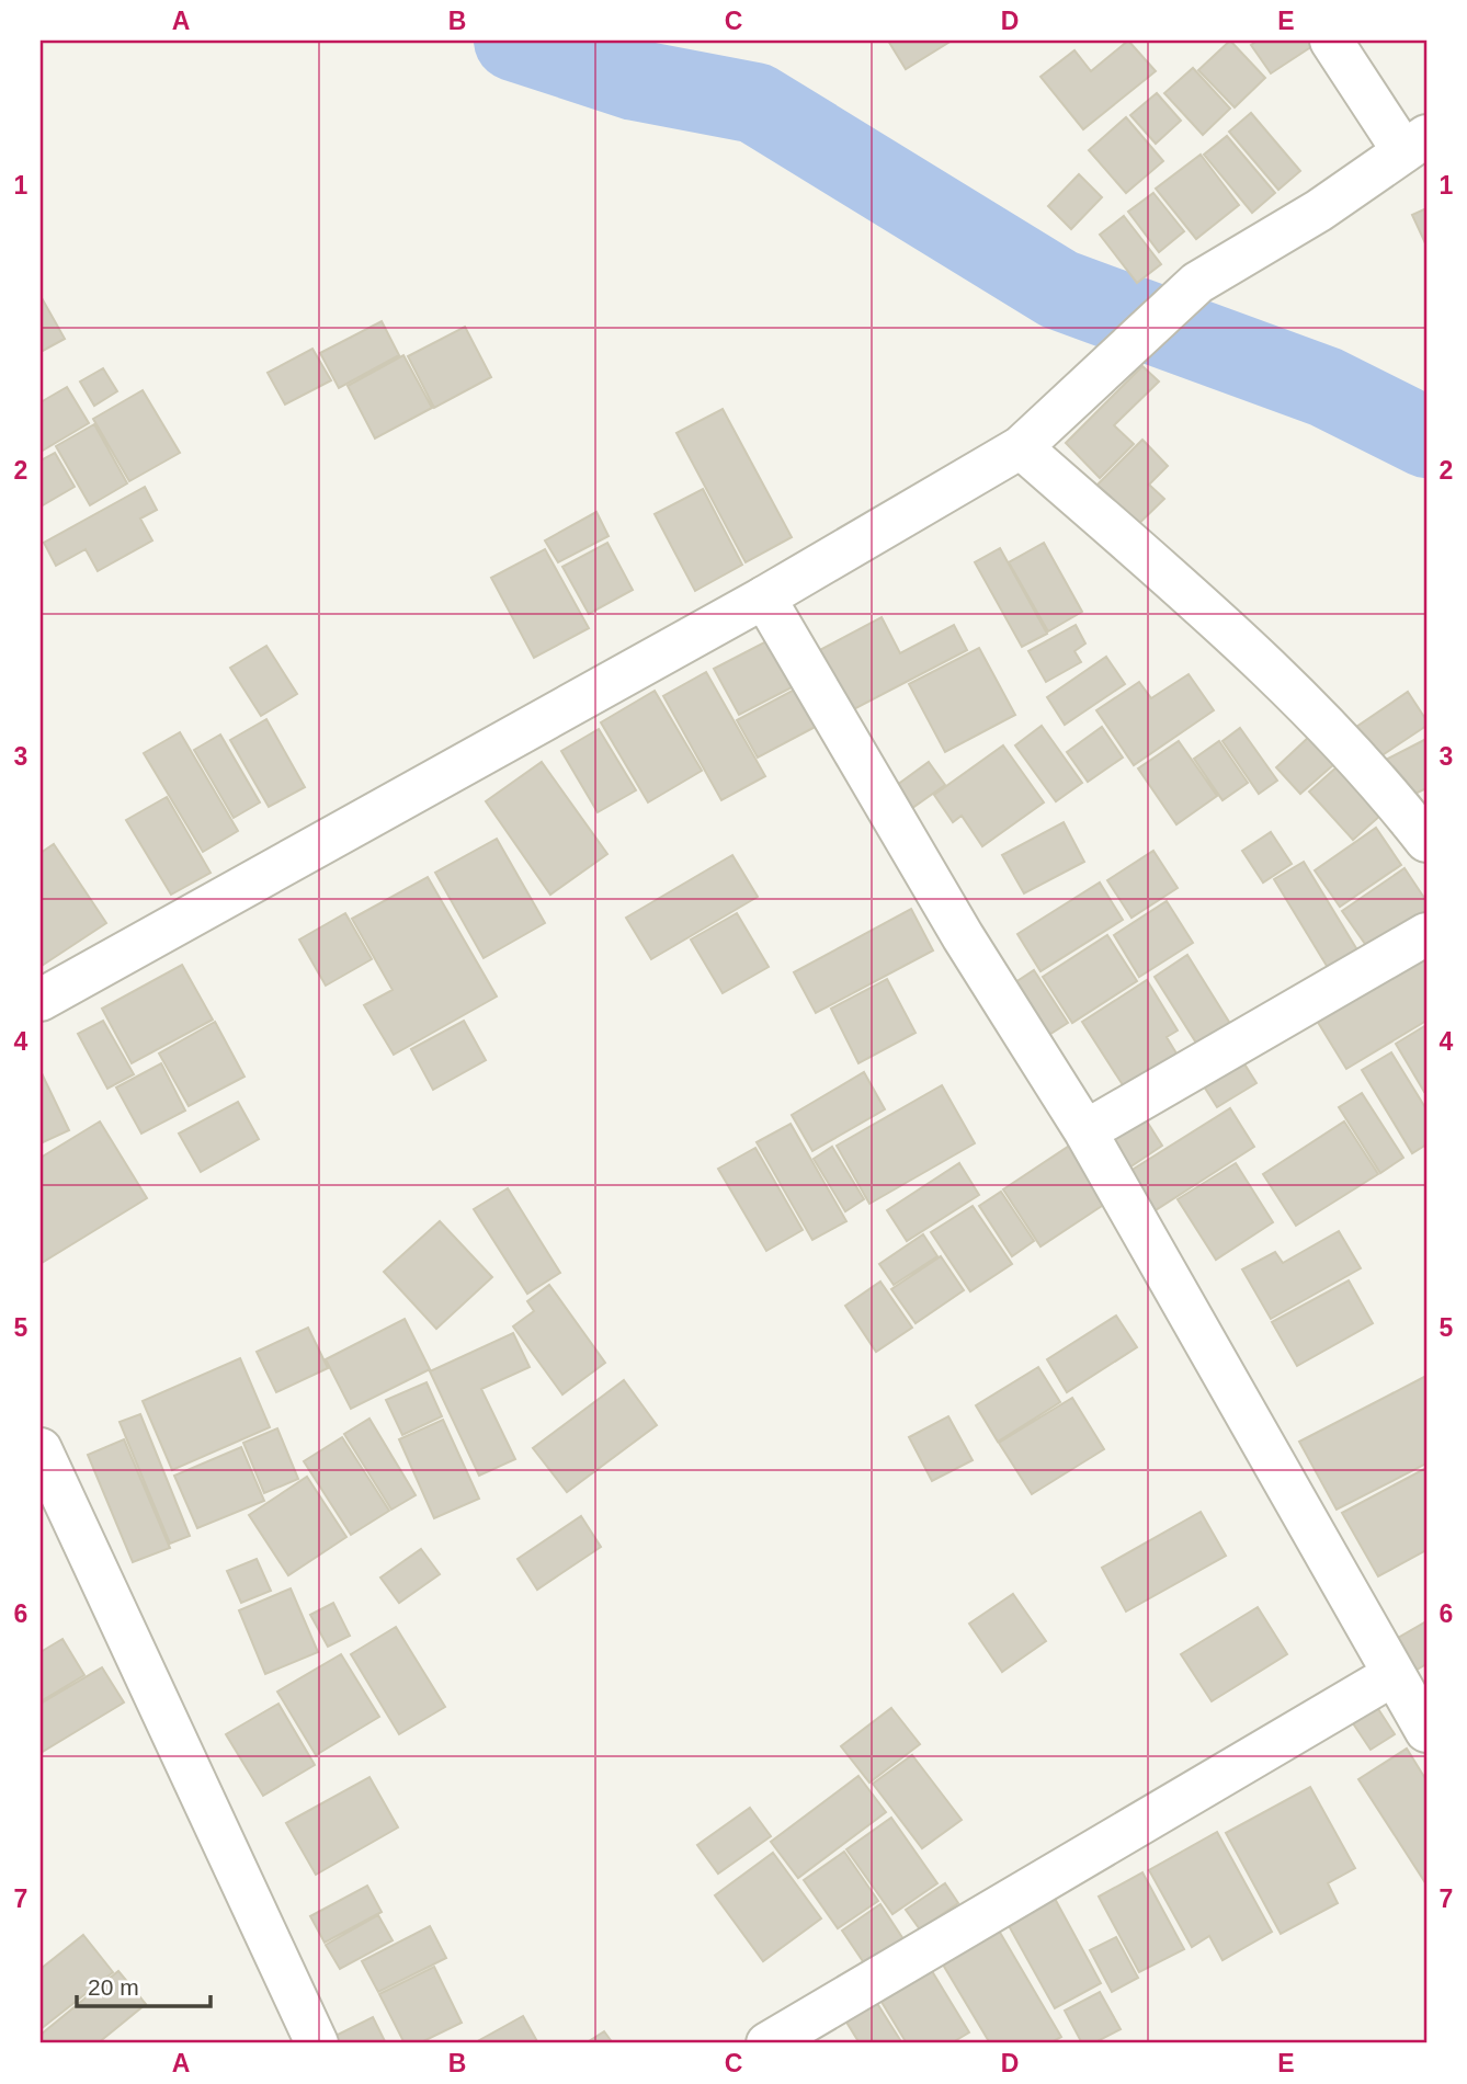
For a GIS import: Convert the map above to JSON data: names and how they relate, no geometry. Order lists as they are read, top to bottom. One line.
{"scale_bar":"20 m","grid":{"columns":["A","B","C","D","E"],"rows":["1","2","3","4","5","6","7"]}}
